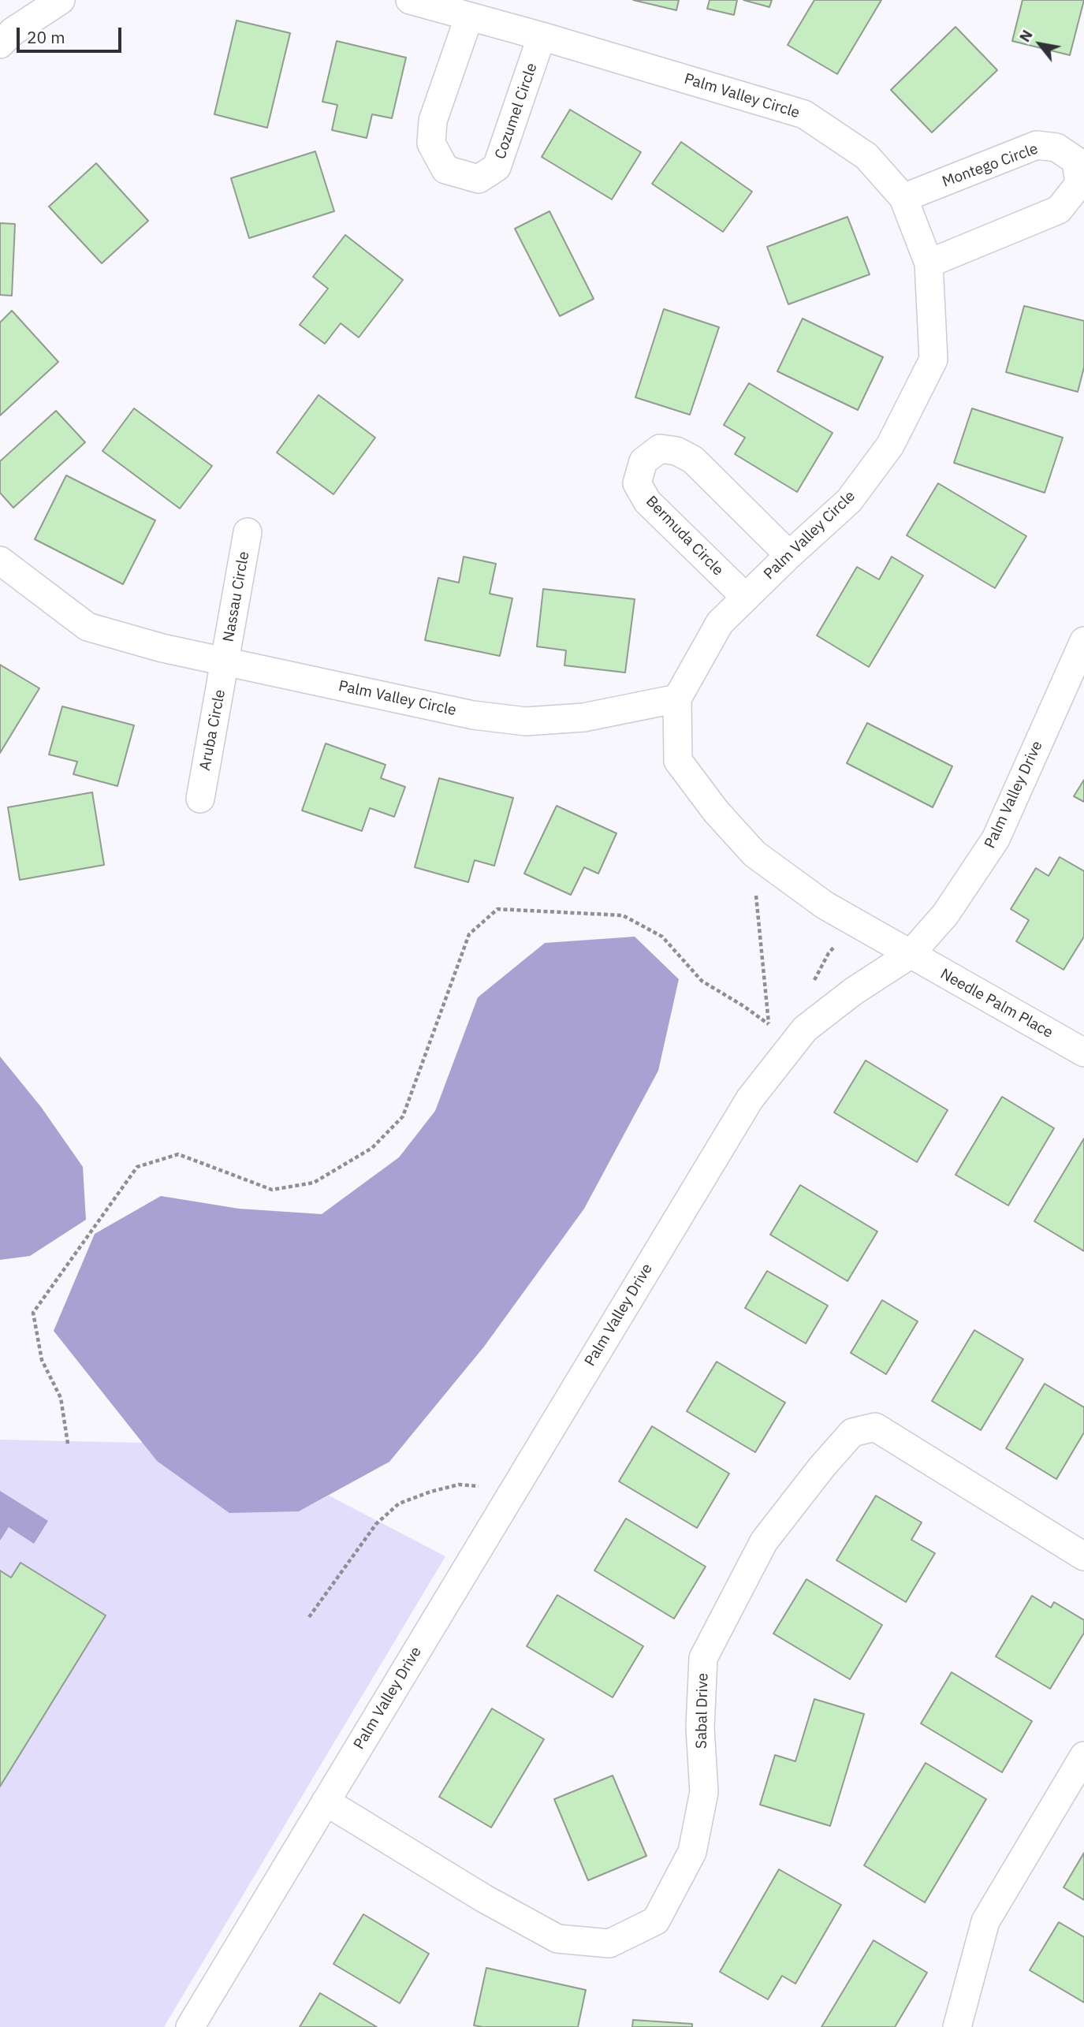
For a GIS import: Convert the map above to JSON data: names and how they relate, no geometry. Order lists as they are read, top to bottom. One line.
{"streets":{"street":["Palm Valley Circle","Cozumel Circle","Montego Circle","Bermuda Circle","Nassau Circle","Aruba Circle","Palm Valley Drive","Needle Palm Place","Sabal Drive"]},"crossings":[["Palm Valley Circle","Cozumel Circle"],["Palm Valley Circle","Montego Circle"],["Palm Valley Circle","Bermuda Circle"],["Palm Valley Circle","Nassau Circle"],["Palm Valley Circle","Aruba Circle"],["Palm Valley Circle","Needle Palm Place"],["Nassau Circle","Aruba Circle"],["Palm Valley Drive","Needle Palm Place"],["Palm Valley Drive","Sabal Drive"]],"scale_bar":"20 m","north":"top left"}
